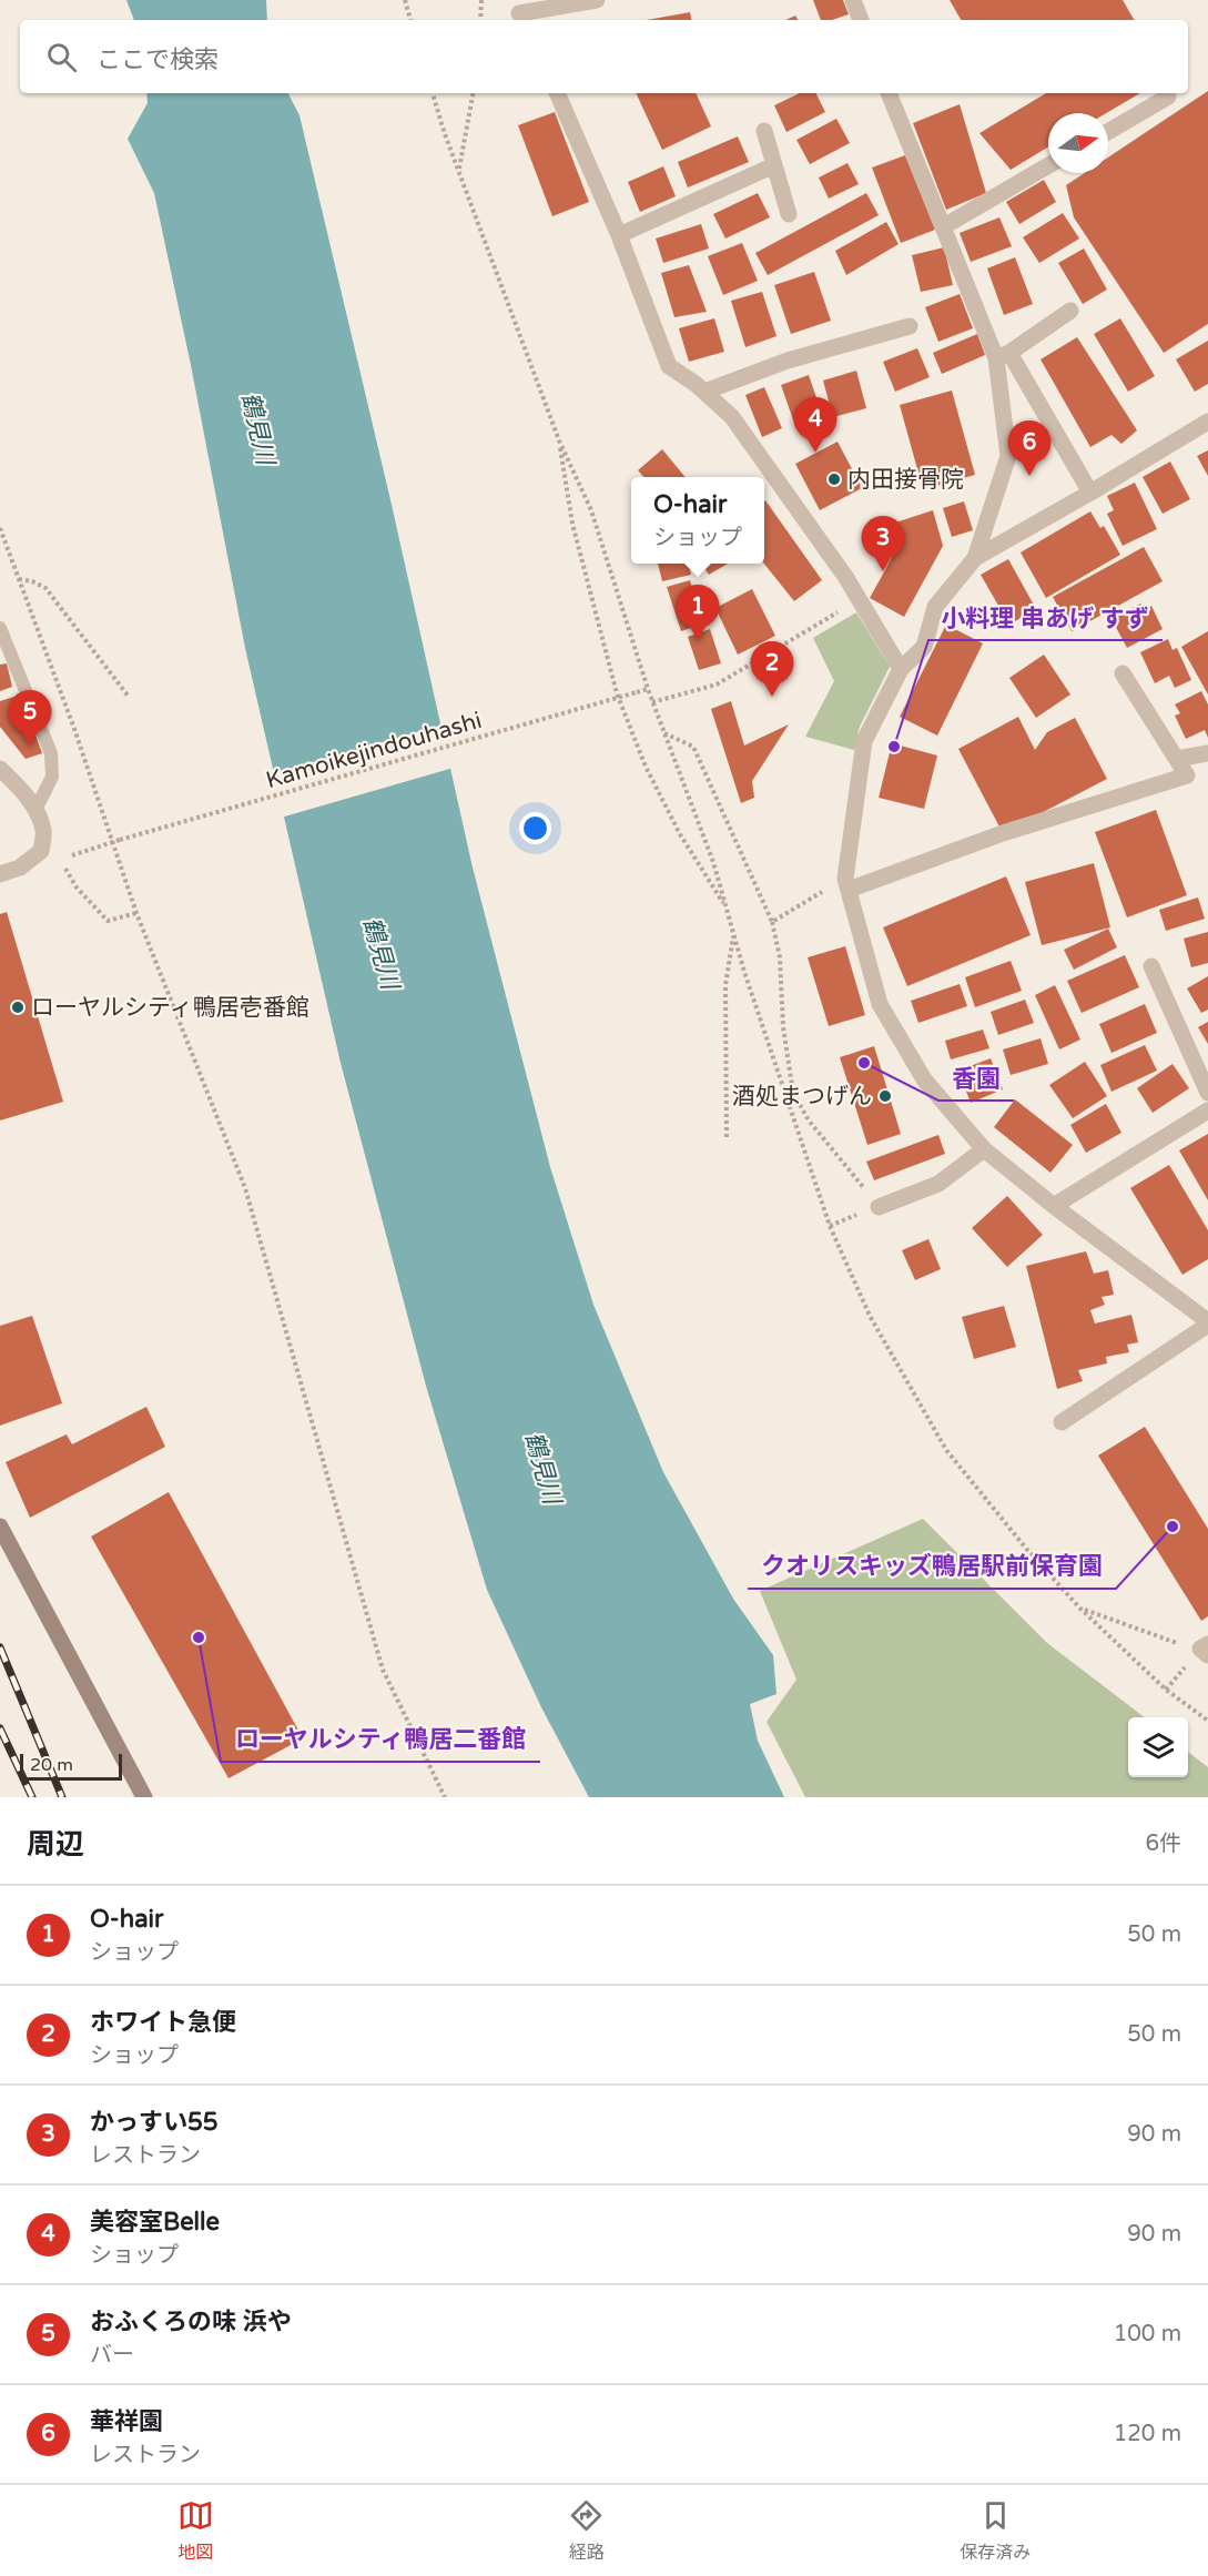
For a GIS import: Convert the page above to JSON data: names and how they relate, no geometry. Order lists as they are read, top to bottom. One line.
{"streets":{"path":["Kamoikejindouhashi"]},"water":["鶴見川"],"places":["内田接骨院","小料理 串あげ すず","ローヤルシティ鴨居壱番館","香園","酒処まつげん","クオリスキッズ鴨居駅前保育園","ローヤルシティ鴨居二番館"],"scale_bar":"20 m","north":"right","page":{"search":"ここで検索","pins":["4","6","3","1","2","5"],"popup":["O-hair","ショップ"],"scale":"20 m","heading":["周辺","6件"],"list":[{"mark":"1","name":"O-hair","note":"ショップ","value":"50 m"},{"mark":"2","name":"ホワイト急便","note":"ショップ","value":"50 m"},{"mark":"3","name":"かっすい55","note":"レストラン","value":"90 m"},{"mark":"4","name":"美容室Belle","note":"ショップ","value":"90 m"},{"mark":"5","name":"おふくろの味 浜や","note":"バー","value":"100 m"},{"mark":"6","name":"華祥園","note":"レストラン","value":"120 m"}],"nav":["地図","経路","保存済み"]}}
